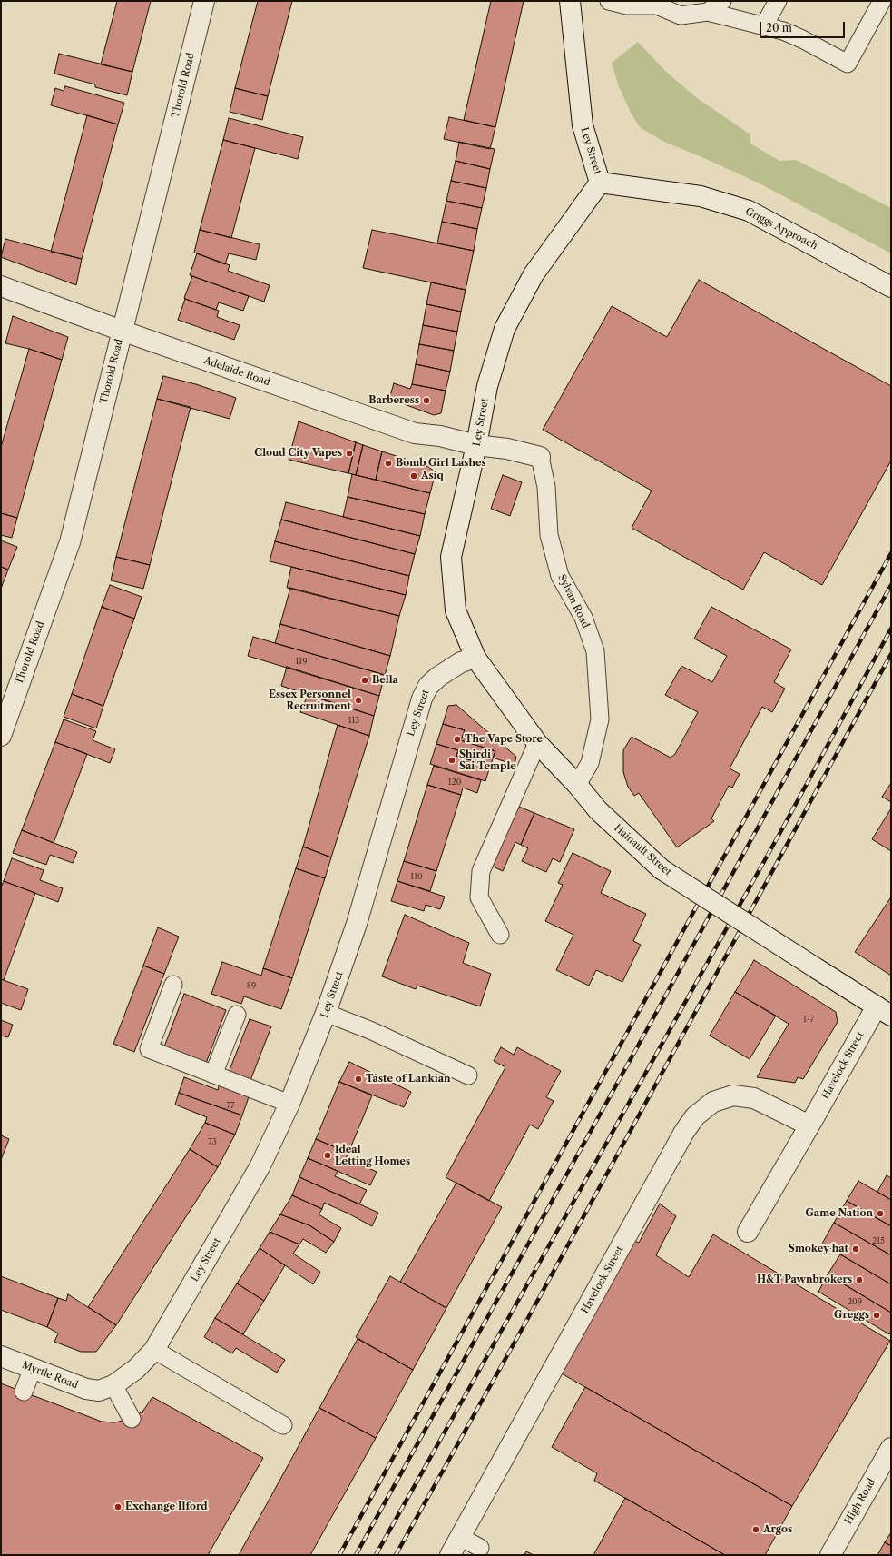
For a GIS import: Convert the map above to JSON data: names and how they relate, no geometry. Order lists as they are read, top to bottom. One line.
{"streets":{"street":["Thorold Road","Ley Street","Griggs Approach","Adelaide Road","Sylvan Road","Hainault Street","Havelock Street","Myrtle Road","High Road"]},"crossings":[["Thorold Road","Adelaide Road"],["Ley Street","Griggs Approach"],["Ley Street","Adelaide Road"],["Ley Street","Sylvan Road"],["Ley Street","Hainault Street"],["Ley Street","Myrtle Road"],["Adelaide Road","Sylvan Road"],["Sylvan Road","Hainault Street"],["Hainault Street","Havelock Street"]],"places":["Barberess","Cloud City Vapes","Bomb Girl Lashes","Asiq","Bella","Essex Personnel Recruitment","The Vape Store","Shirdi Sai Temple","Taste of Lankian","Ideal Letting Homes","Game Nation","Smokey hat","H&T Pawnbrokers","Greggs","Exchange Ilford","Argos"],"house_numbers":["119","115","120","110","89","1-7","77","73","215","209"],"scale_bar":"20 m"}
